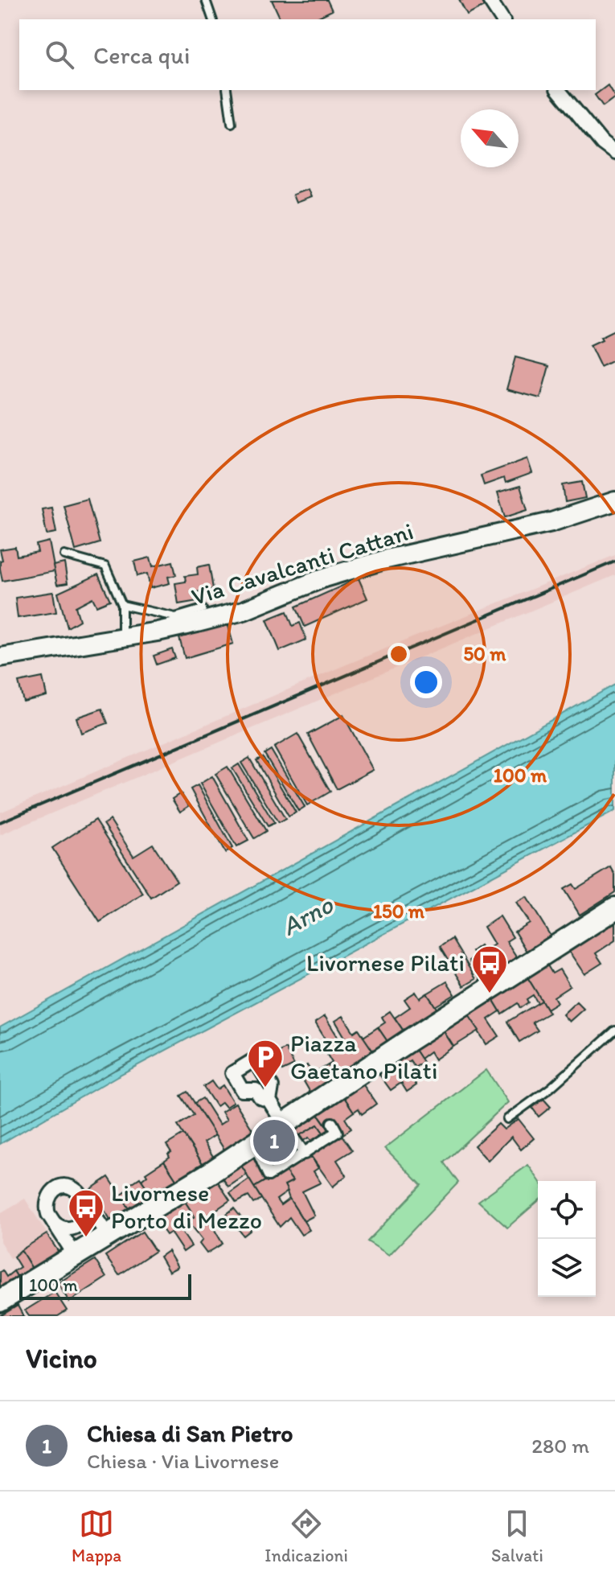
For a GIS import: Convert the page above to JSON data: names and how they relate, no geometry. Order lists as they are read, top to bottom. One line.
{"streets":{"street":["Via Cavalcanti Cattani"]},"water":["Arno"],"places":{"bus stop":["Livornese Pilati","Livornese Porto di Mezzo"],"parking":["Piazza Gaetano Pilati"]},"scale_bar":"100 m","north":"top left","page":{"search":"Cerca qui","pins":"1","scale":"100 m","heading":"Vicino","list":[{"mark":"1","name":"Chiesa di San Pietro","note":"Chiesa · Via Livornese","value":"280 m"}],"nav":["Mappa","Indicazioni","Salvati"]},"rings":["50 m","100 m","150 m"]}
